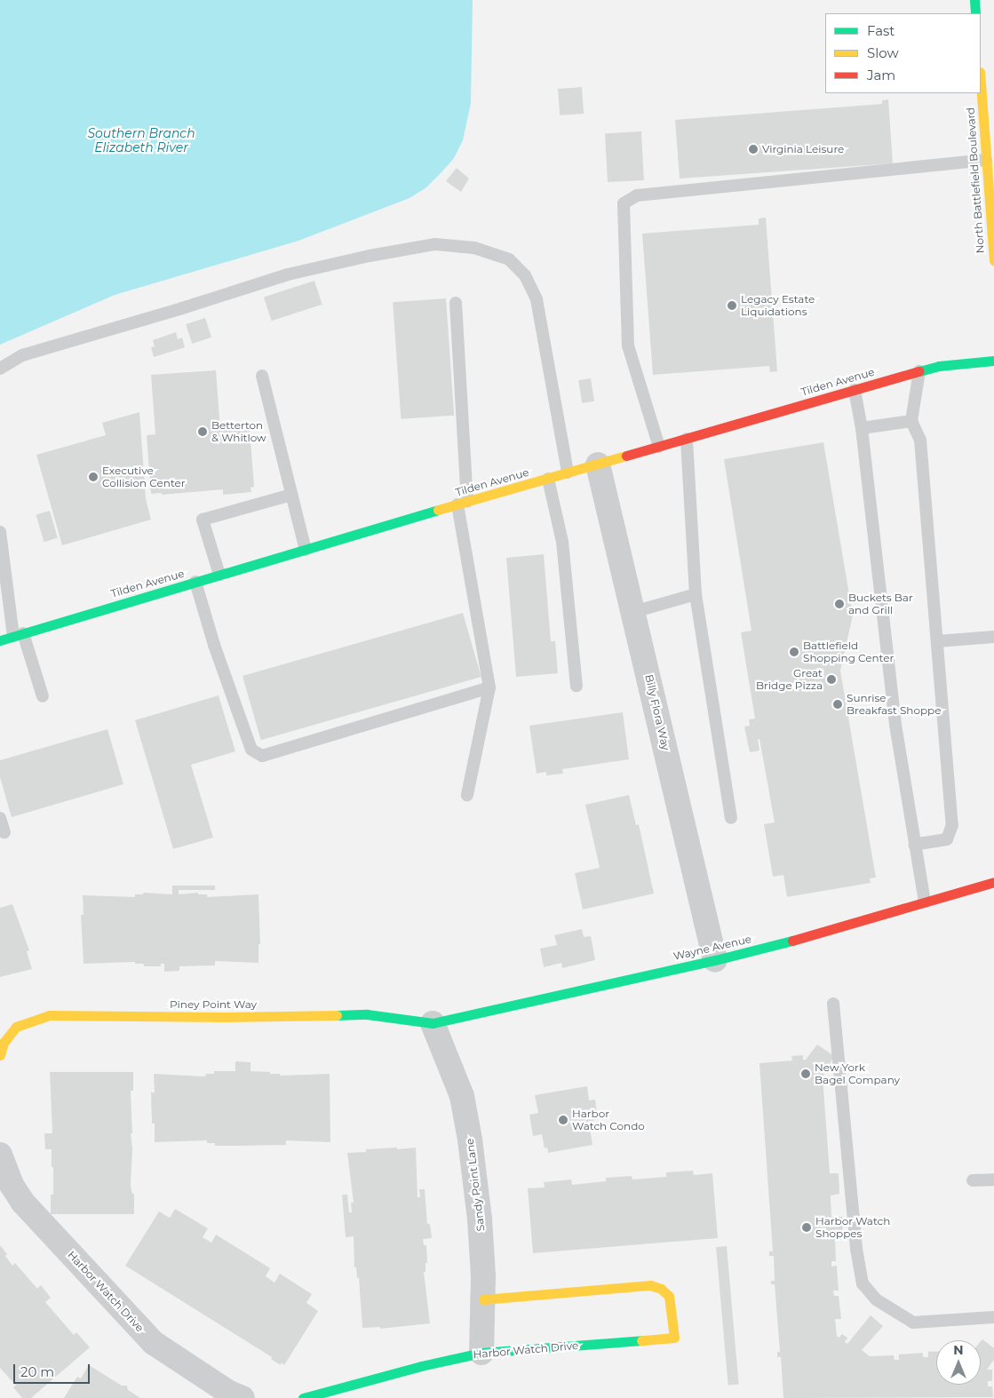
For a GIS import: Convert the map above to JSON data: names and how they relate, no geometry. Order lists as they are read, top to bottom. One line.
{"streets":{"street":["North Battlefield Boulevard","Tilden Avenue","Billy Flora Way","Wayne Avenue","Piney Point Way","Sandy Point Lane","Harbor Watch Drive"]},"crossings":[["Tilden Avenue","Billy Flora Way"],["Billy Flora Way","Wayne Avenue"],["Wayne Avenue","Piney Point Way"],["Wayne Avenue","Sandy Point Lane"],["Piney Point Way","Sandy Point Lane"],["Sandy Point Lane","Harbor Watch Drive"]],"water":["Southern Branch Elizabeth River"],"places":["Virginia Leisure","Legacy Estate Liquidations","Betterton & Whitlow","Executive Collision Center","Buckets Bar and Grill","Battlefield Shopping Center","Great Bridge Pizza","Sunrise Breakfast Shoppe","New York Bagel Company","Harbor Watch Condo","Harbor Watch Shoppes"],"legend":["Fast","Slow","Jam"],"scale_bar":"20 m","north":"top"}
